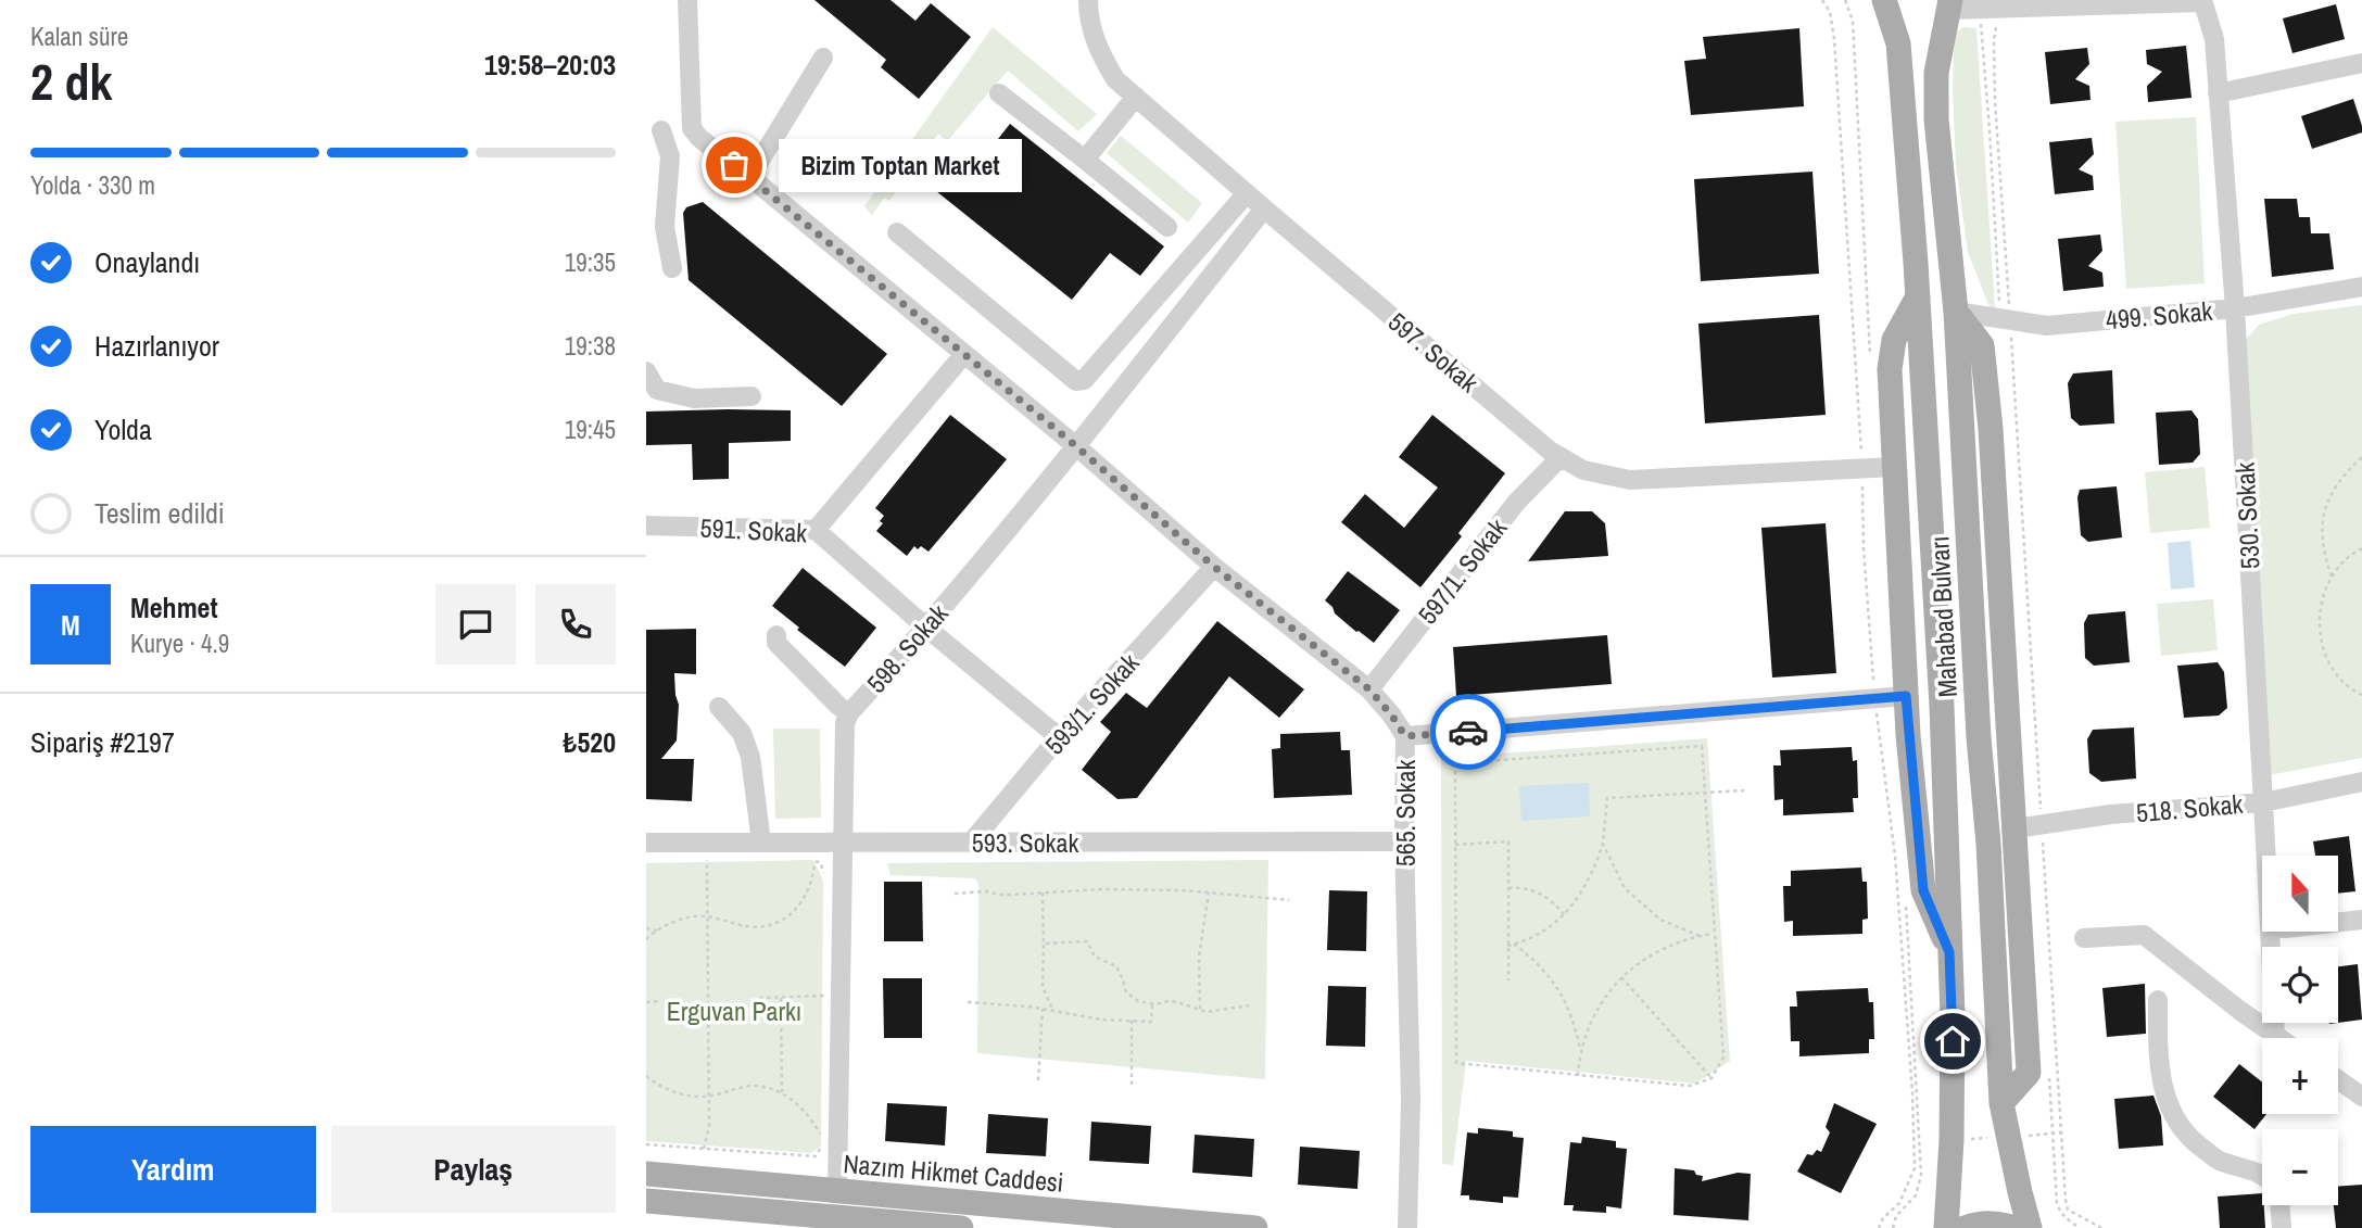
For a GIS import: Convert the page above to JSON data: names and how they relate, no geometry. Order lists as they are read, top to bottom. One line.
{"streets":{"main road":["Mahabad Bulvarı","Nazım Hikmet Caddesi"],"street":["499. Sokak","597. Sokak","530. Sokak","591. Sokak","597/1. Sokak","598. Sokak","593/1. Sokak","518. Sokak","565. Sokak","593. Sokak"]},"crossings":[["499. Sokak","530. Sokak"],["499. Sokak","Mahabad Bulvarı"],["597. Sokak","597/1. Sokak"],["597. Sokak","598. Sokak"],["530. Sokak","518. Sokak"],["591. Sokak","598. Sokak"],["591. Sokak","593/1. Sokak"],["597/1. Sokak","565. Sokak"],["598. Sokak","565. Sokak"],["598. Sokak","593. Sokak"],["598. Sokak","Nazım Hikmet Caddesi"],["593/1. Sokak","565. Sokak"],["593/1. Sokak","593. Sokak"],["565. Sokak","593. Sokak"]],"parks":["Erguvan Parkı"],"places":["Bizim Toptan Market"],"north":"top","page":{"heading":["2 dk","Kalan süre","19:58–20:03"],"panel":["Mehmet","Kurye · 4.9","Sipariş #2197","₺520"],"bar":"Yolda · 330 m","bubble":"Bizim Toptan Market","list":[["Onaylandı","19:35"],["Hazırlanıyor","19:38"],["Yolda","19:45"],"Teslim edildi"],"round":"M","map_buttons":["+","−"],"buttons":["Yardım","Paylaş"]}}
